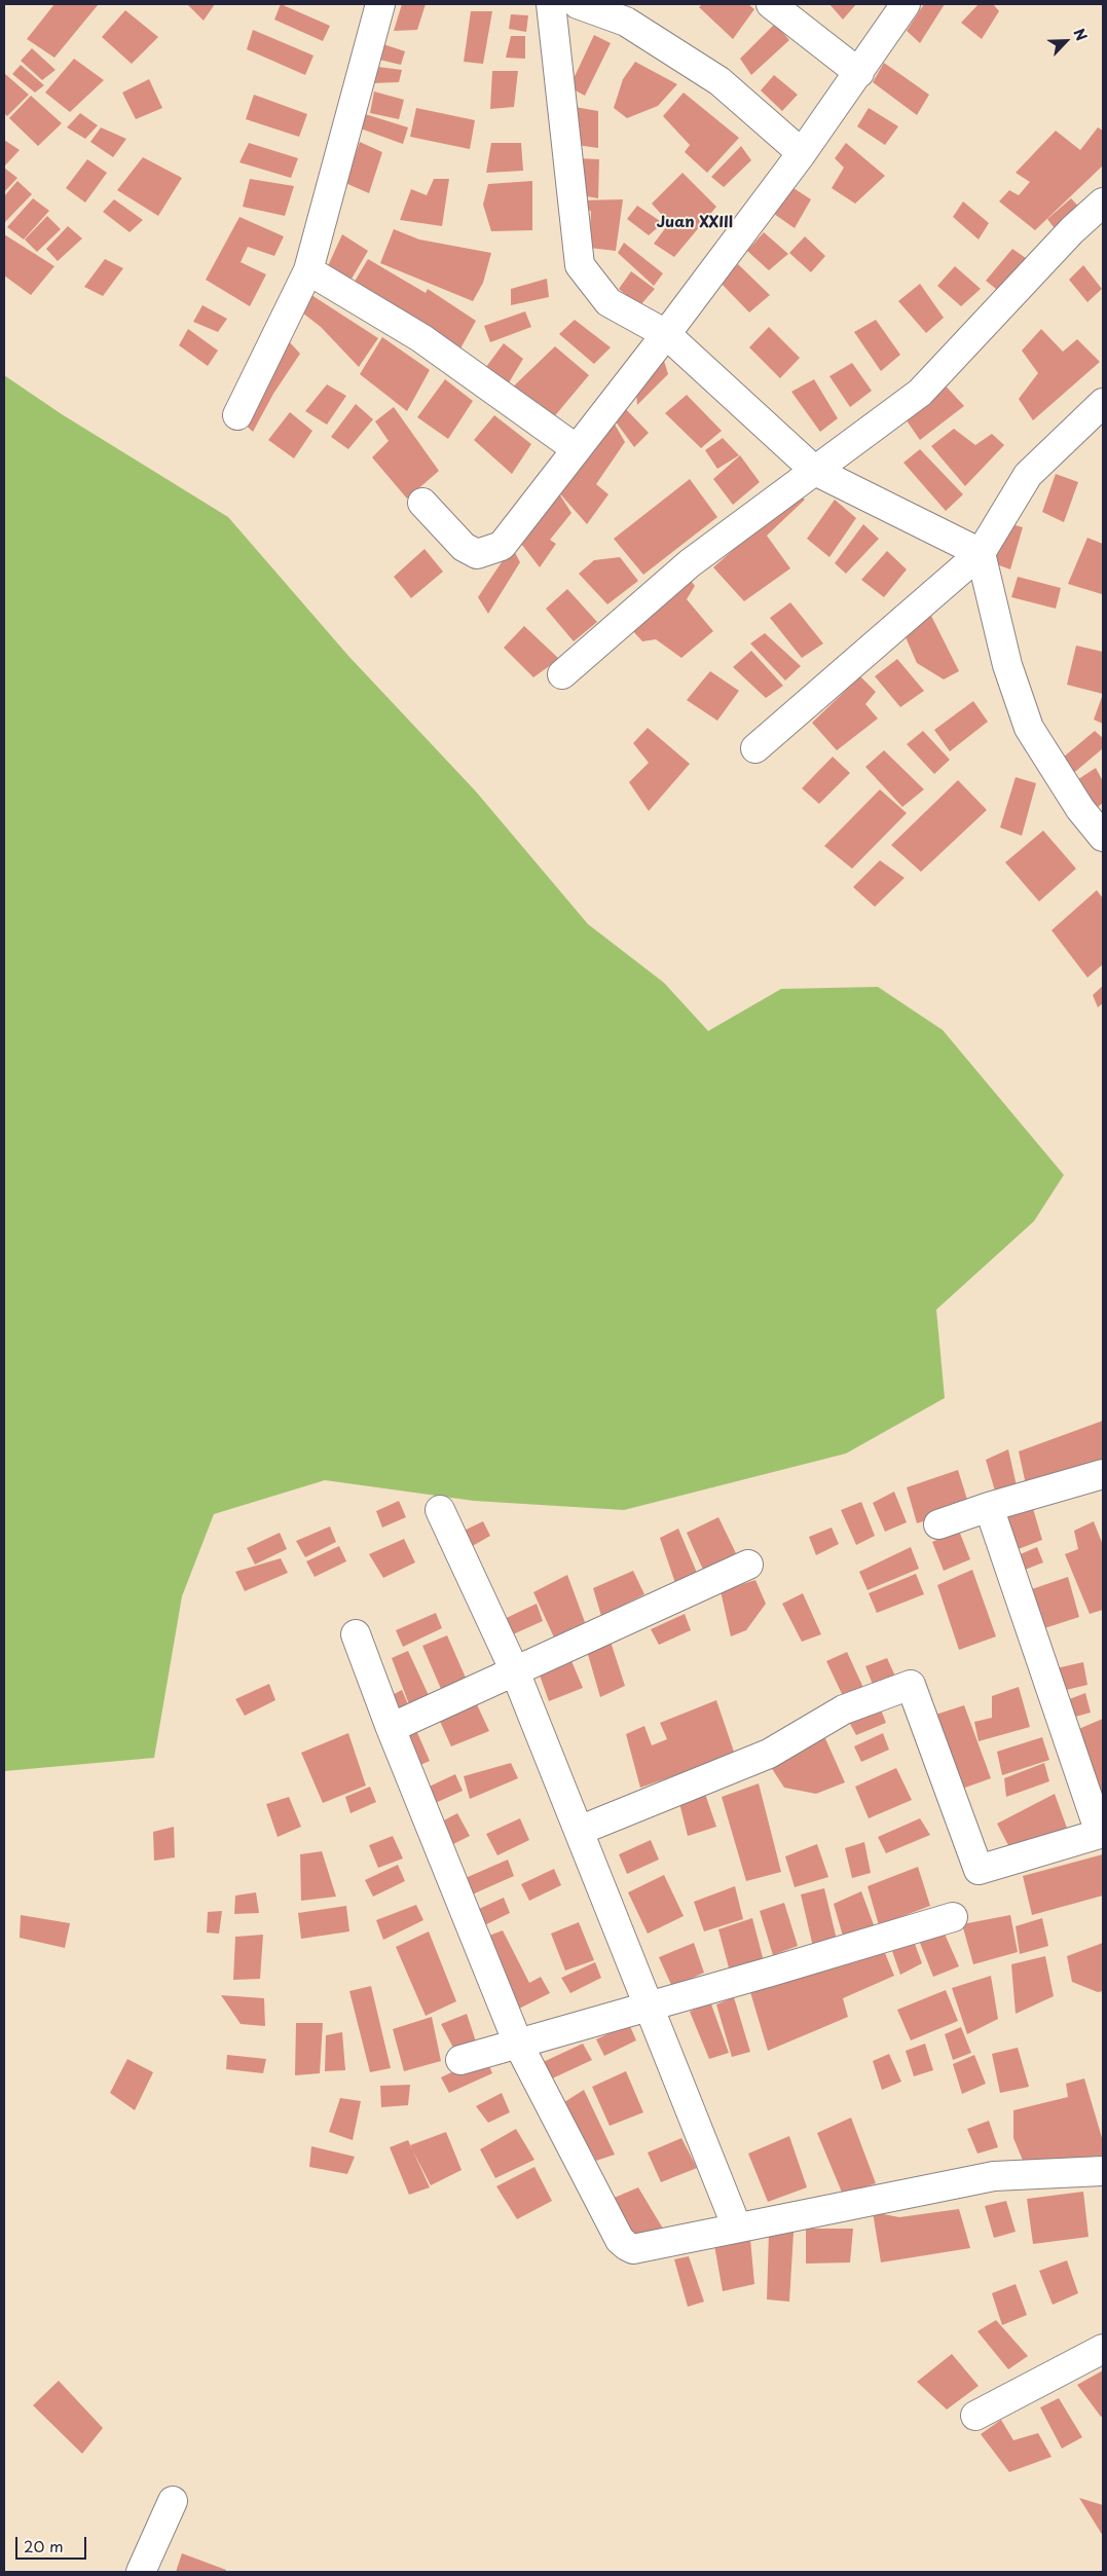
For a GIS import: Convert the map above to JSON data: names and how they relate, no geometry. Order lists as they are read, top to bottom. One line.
{"districts":["Juan XXIII"],"scale_bar":"20 m","north":"top right"}
